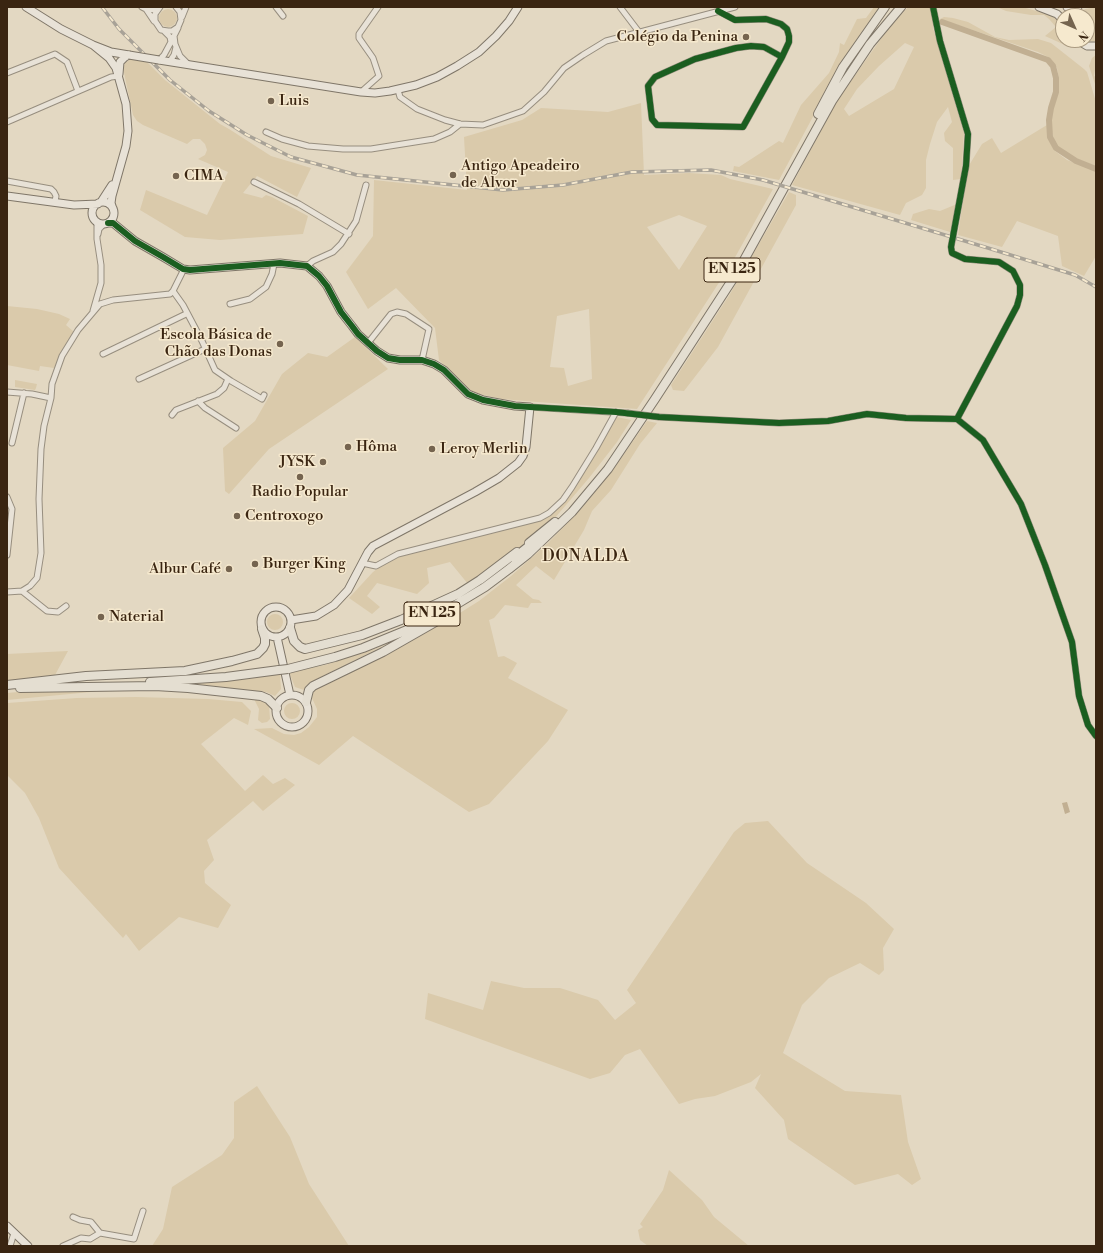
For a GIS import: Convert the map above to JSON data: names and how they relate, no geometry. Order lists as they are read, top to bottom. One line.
{"streets":{"main road":["EN 125"]},"districts":["DONALDA"],"places":["Colégio da Penina","Luis","Antigo Apeadeiro de Alvor","CIMA","Escola Básica de Chão das Donas","Hôma","Leroy Merlin","JYSK","Radio Popular","Centroxogo","Burger King","Albur Café","Naterial"],"north":"bottom right"}
